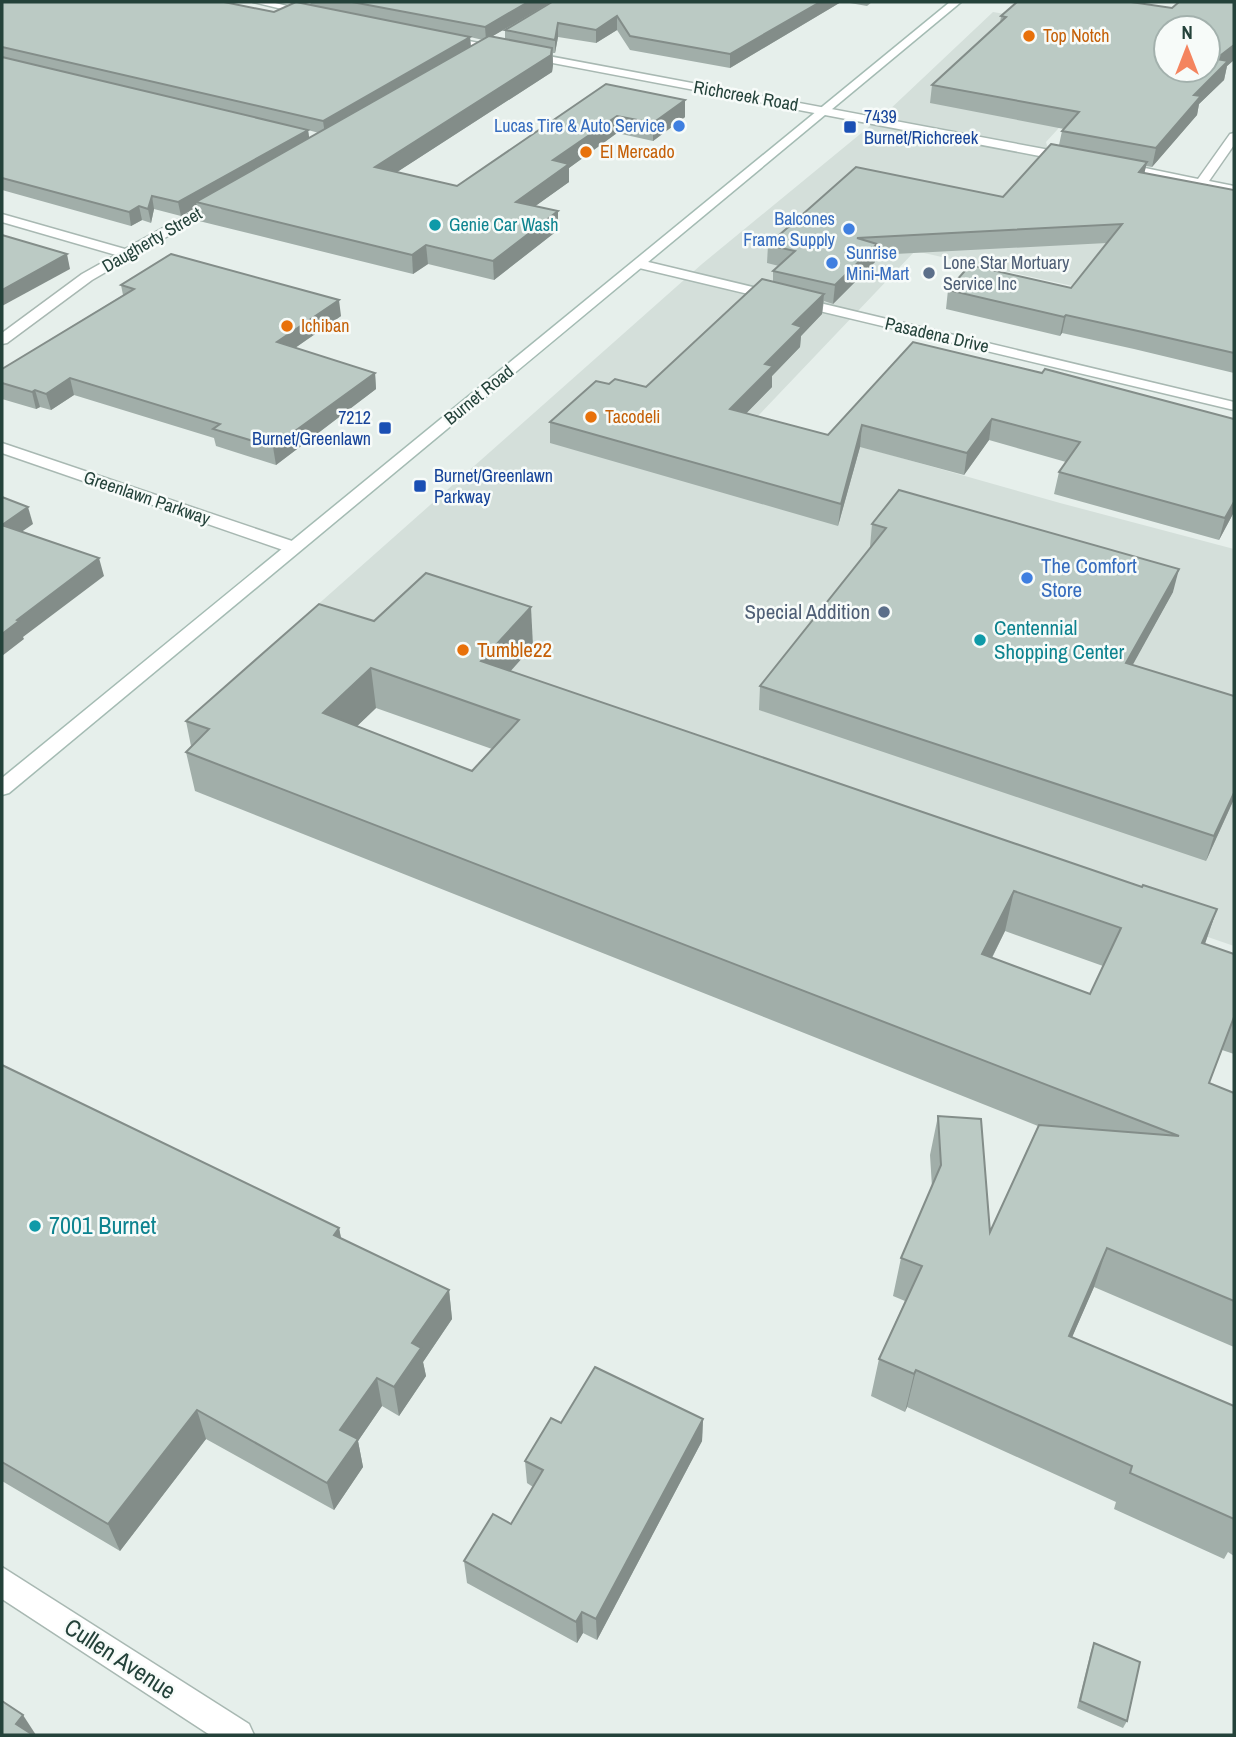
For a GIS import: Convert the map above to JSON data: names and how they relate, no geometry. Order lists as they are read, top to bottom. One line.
{"streets":{"street":["Richcreek Road","Daugherty Street","Pasadena Drive","Burnet Road","Greenlawn Parkway","Cullen Avenue"]},"crossings":[["Richcreek Road","Burnet Road"],["Pasadena Drive","Burnet Road"],["Burnet Road","Greenlawn Parkway"]],"places":{"other":["Top Notch","Lucas Tire & Auto Service","El Mercado","Genie Car Wash","Balcones Frame Supply","Sunrise Mini-Mart","Lone Star Mortuary Service Inc","Ichiban","Tacodeli","The Comfort Store","Special Addition","Centennial Shopping Center","Tumble22","7001 Burnet"],"transit":["7439 Burnet/Richcreek","7212 Burnet/Greenlawn","Burnet/Greenlawn Parkway"]},"north":"top"}
